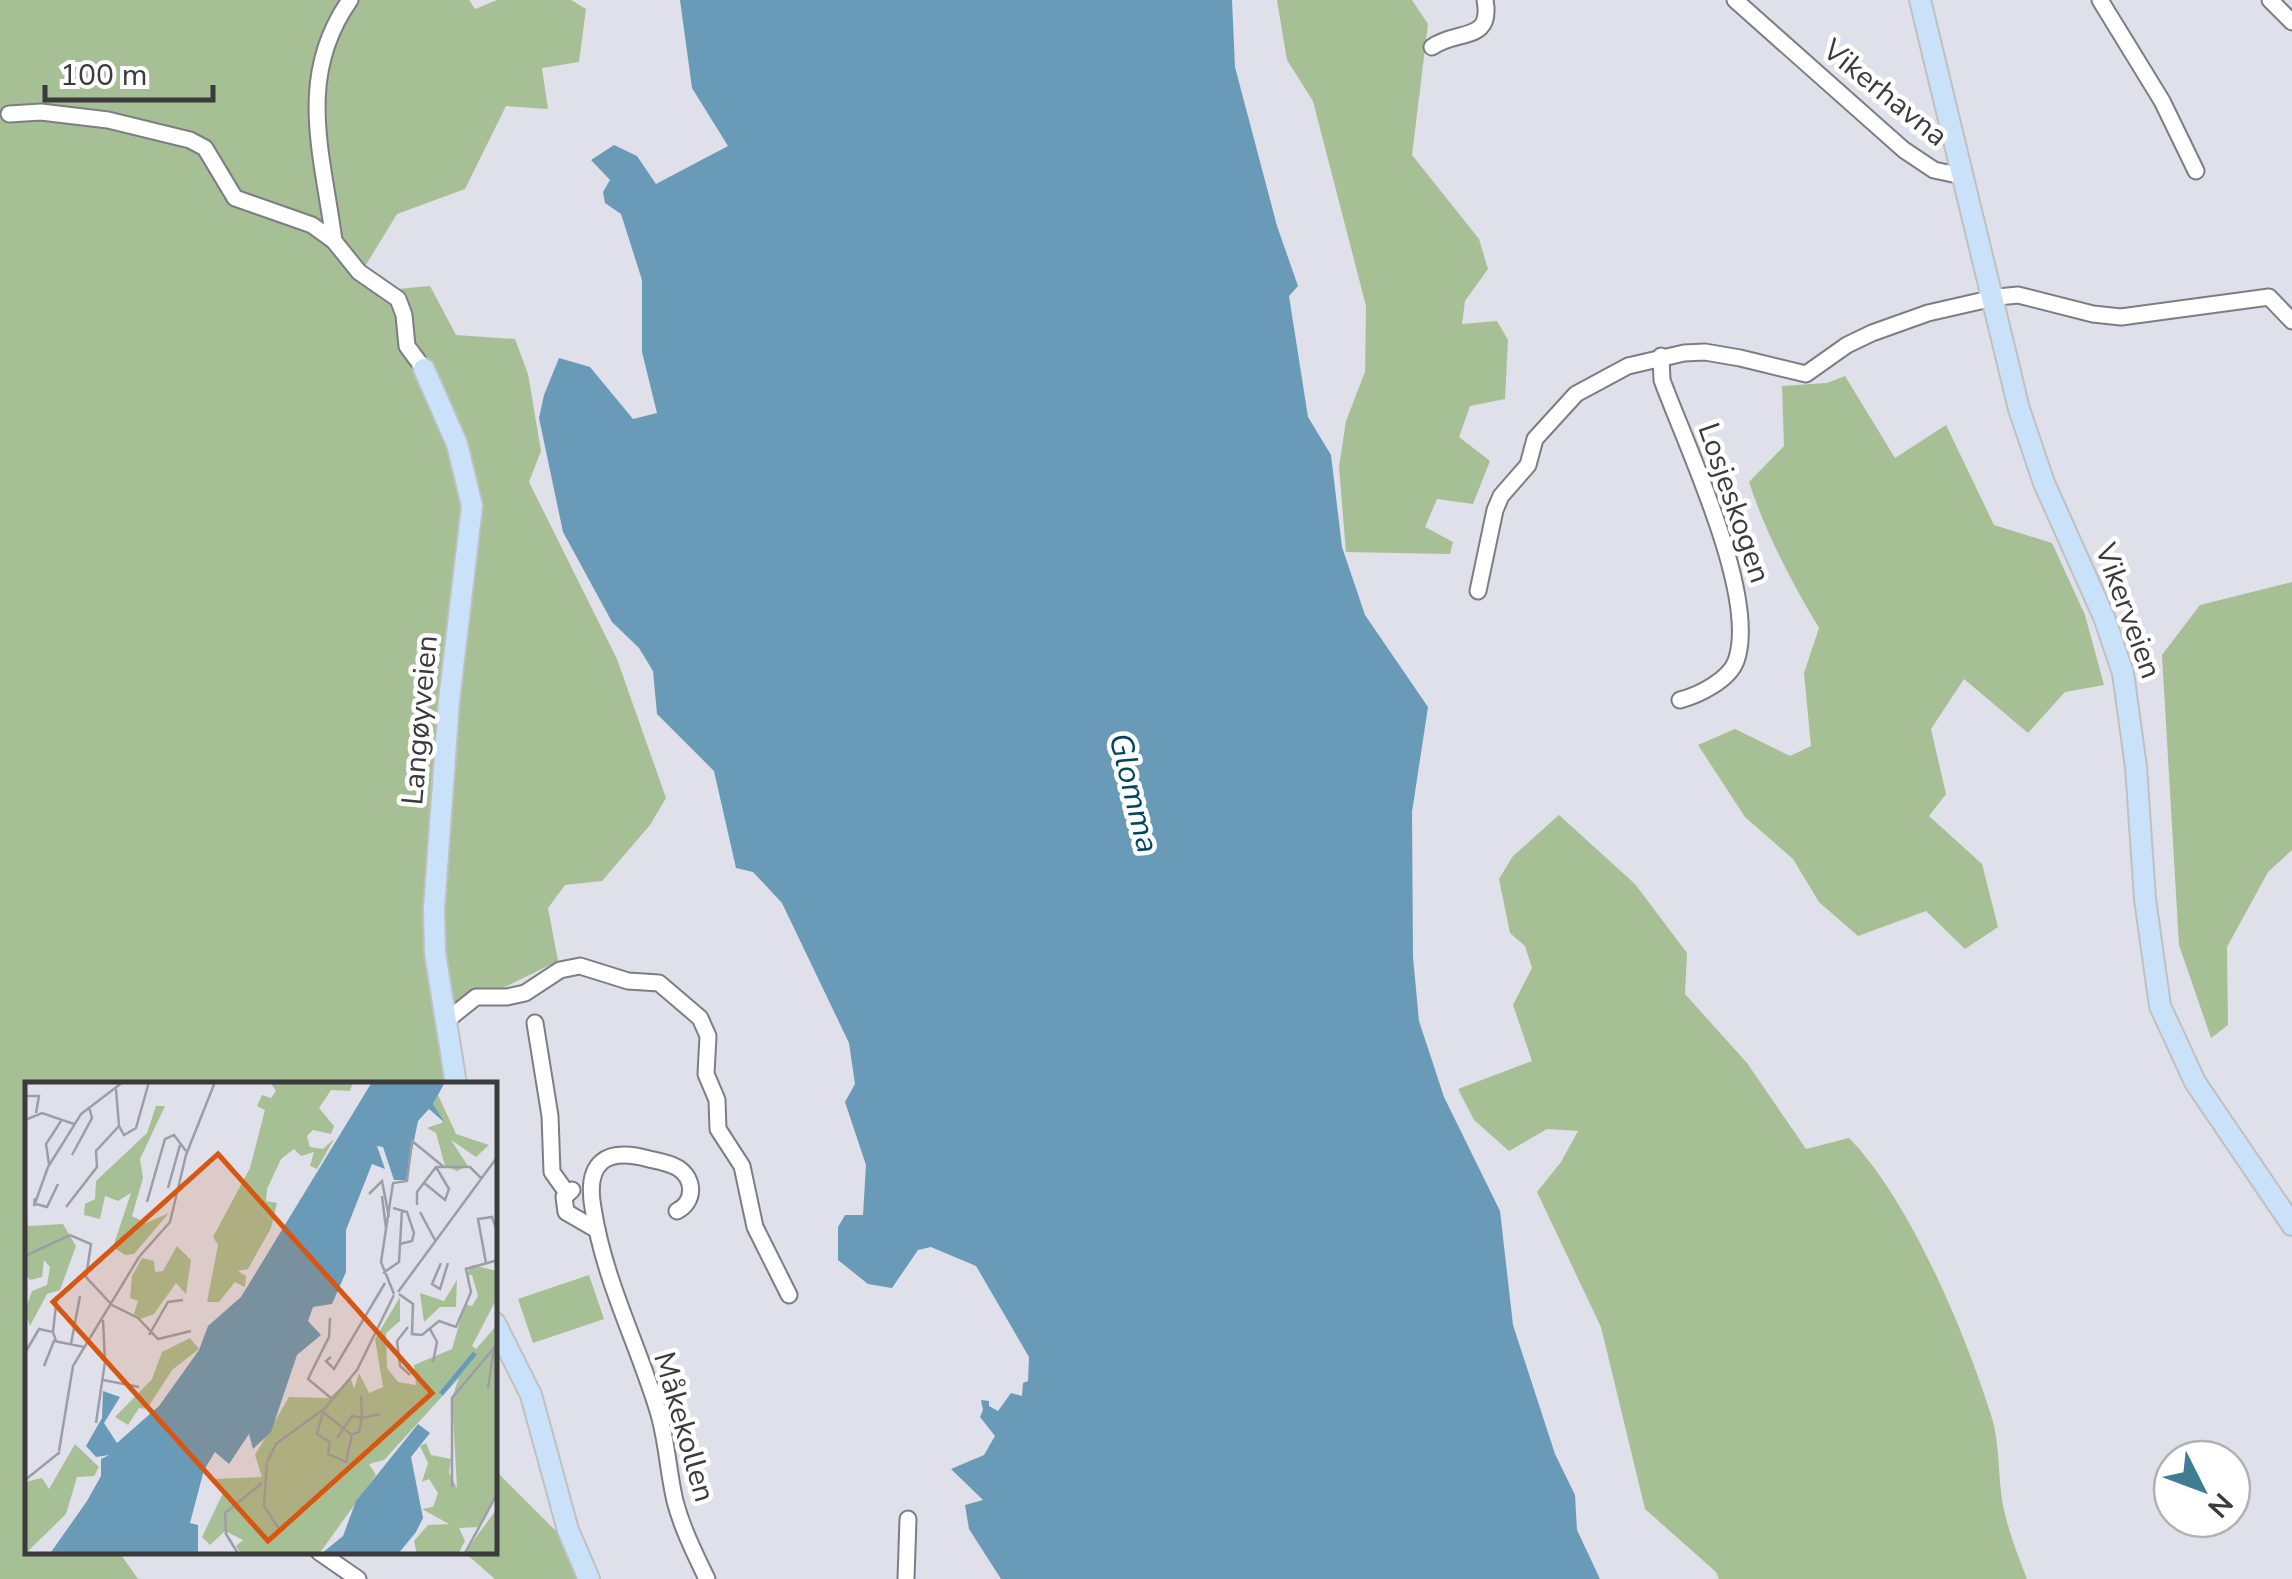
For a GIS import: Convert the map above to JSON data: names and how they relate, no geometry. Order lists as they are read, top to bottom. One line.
{"streets":{"main road":["Vikerveien","Langøyveien"],"street":["Vikerhavna","Losjeskogen","Måkekollen"]},"crossings":[["Vikerhavna","Vikerveien"]],"water":["Glomma"],"scale_bar":"100 m","north":"bottom right"}
